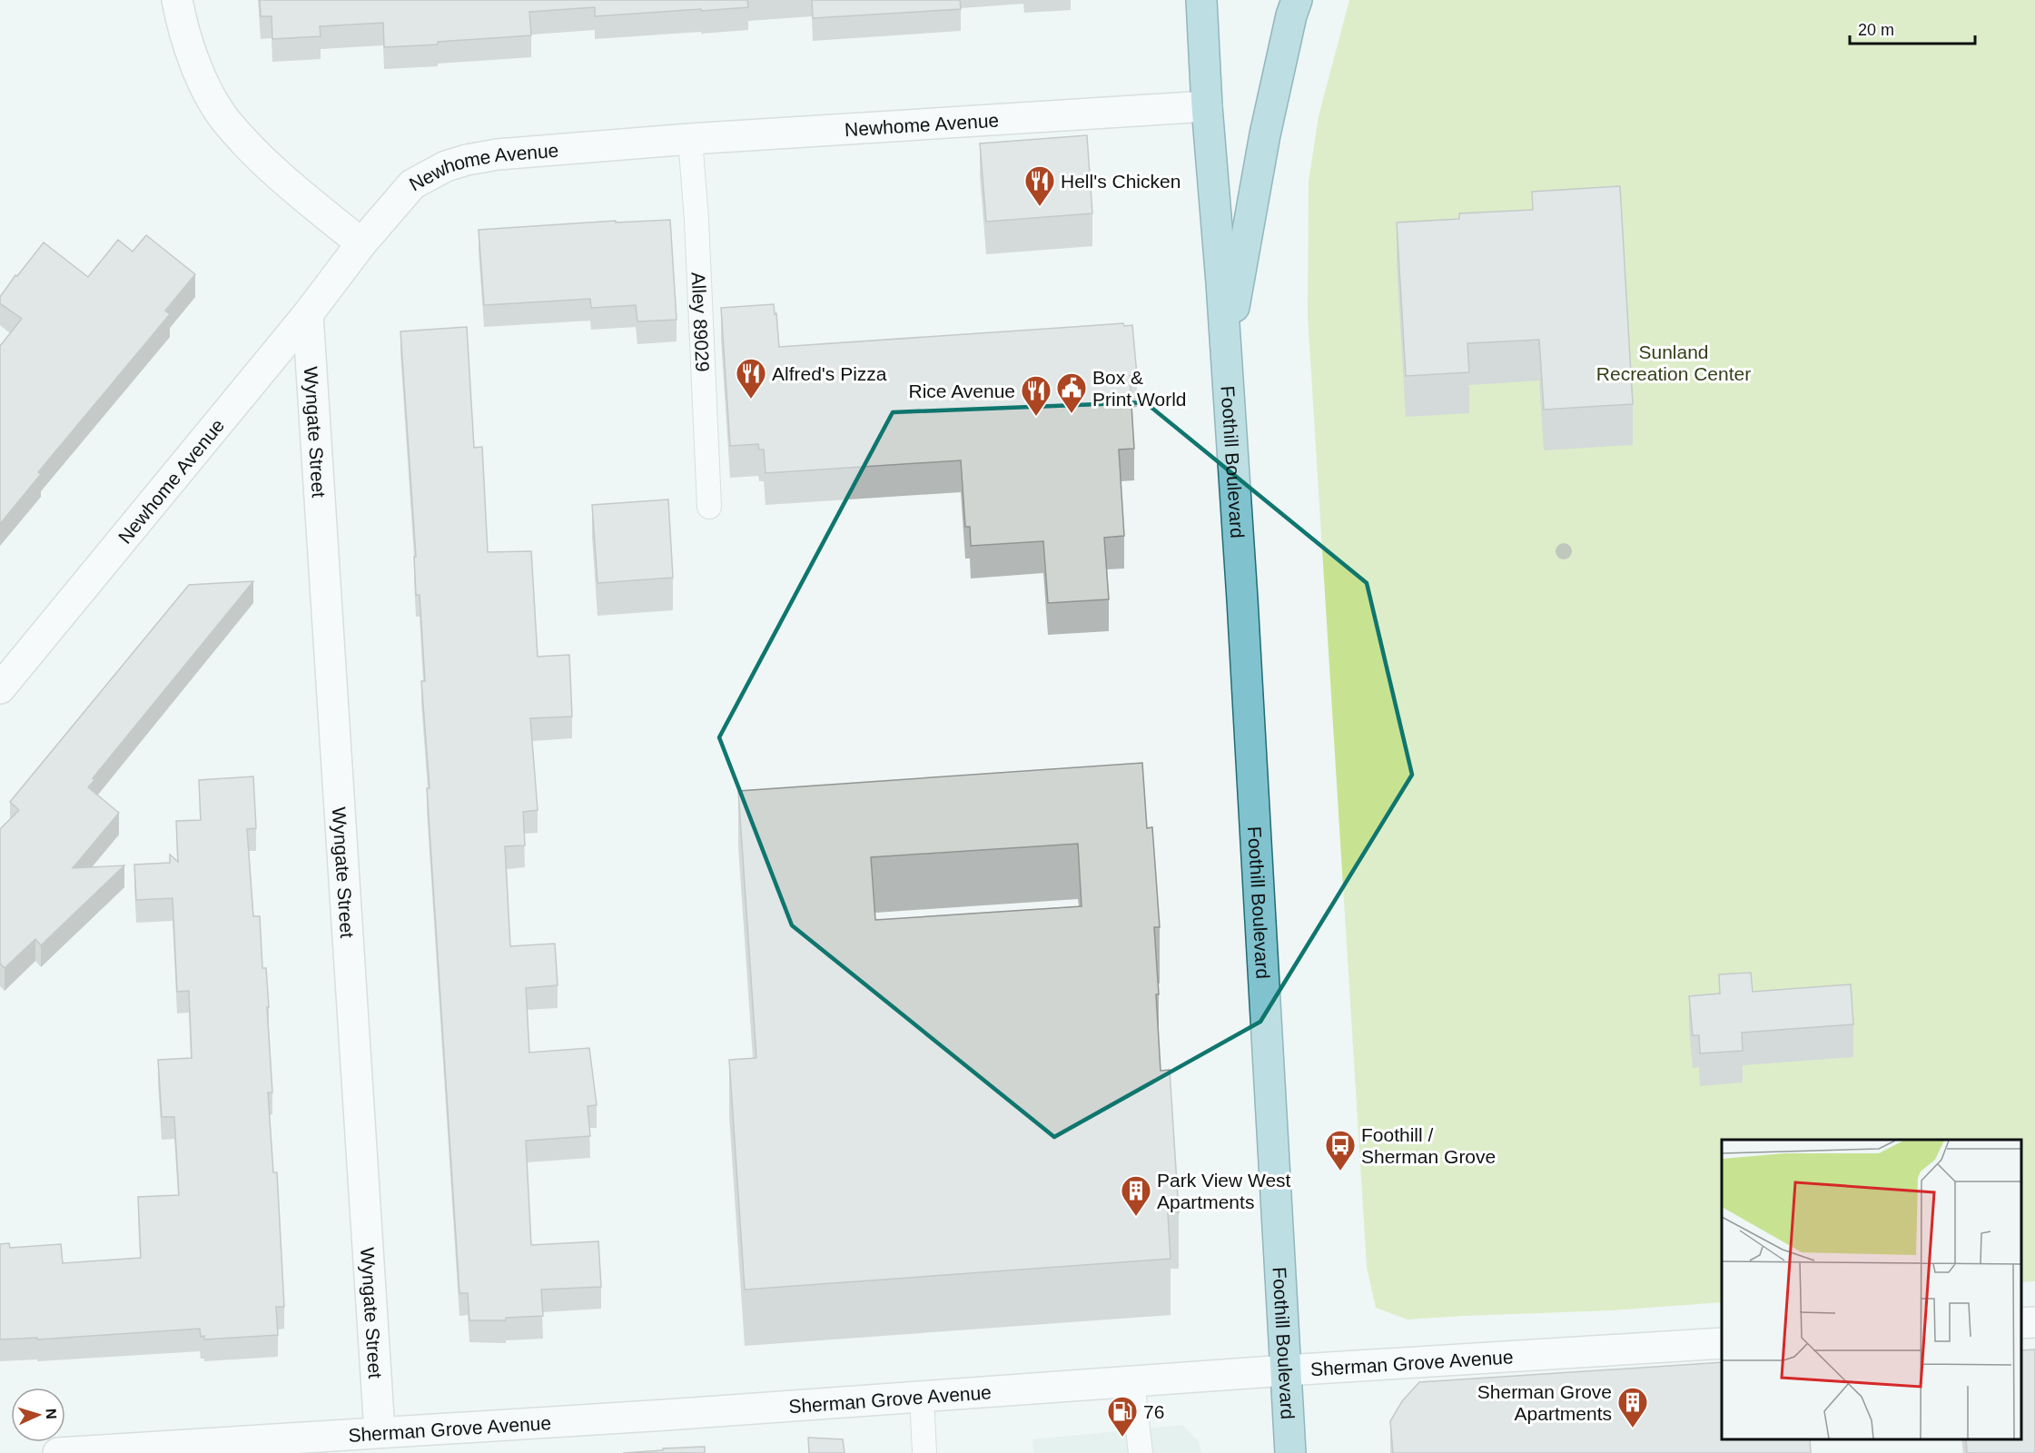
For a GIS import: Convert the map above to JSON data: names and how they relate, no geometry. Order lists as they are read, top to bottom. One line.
{"streets":{"main road":["Foothill Boulevard"],"street":["Newhome Avenue","Wyngate Street","Sherman Grove Avenue"],"lane":["Alley 89029"]},"crossings":[["Newhome Avenue","Alley 89029"],["Newhome Avenue","Wyngate Street"],["Newhome Avenue","Foothill Boulevard"],["Wyngate Street","Sherman Grove Avenue"],["Foothill Boulevard","Sherman Grove Avenue"]],"parks":["Sunland Recreation Center"],"places":{"restaurant":["Hell's Chicken","Alfred's Pizza","Rice Avenue"],"public building":["Box & Print World"],"bus stop":["Foothill / Sherman Grove"],"building":["Park View West Apartments","Sherman Grove Apartments"],"fuel station":["76"]},"scale_bar":"20 m","north":"right"}
